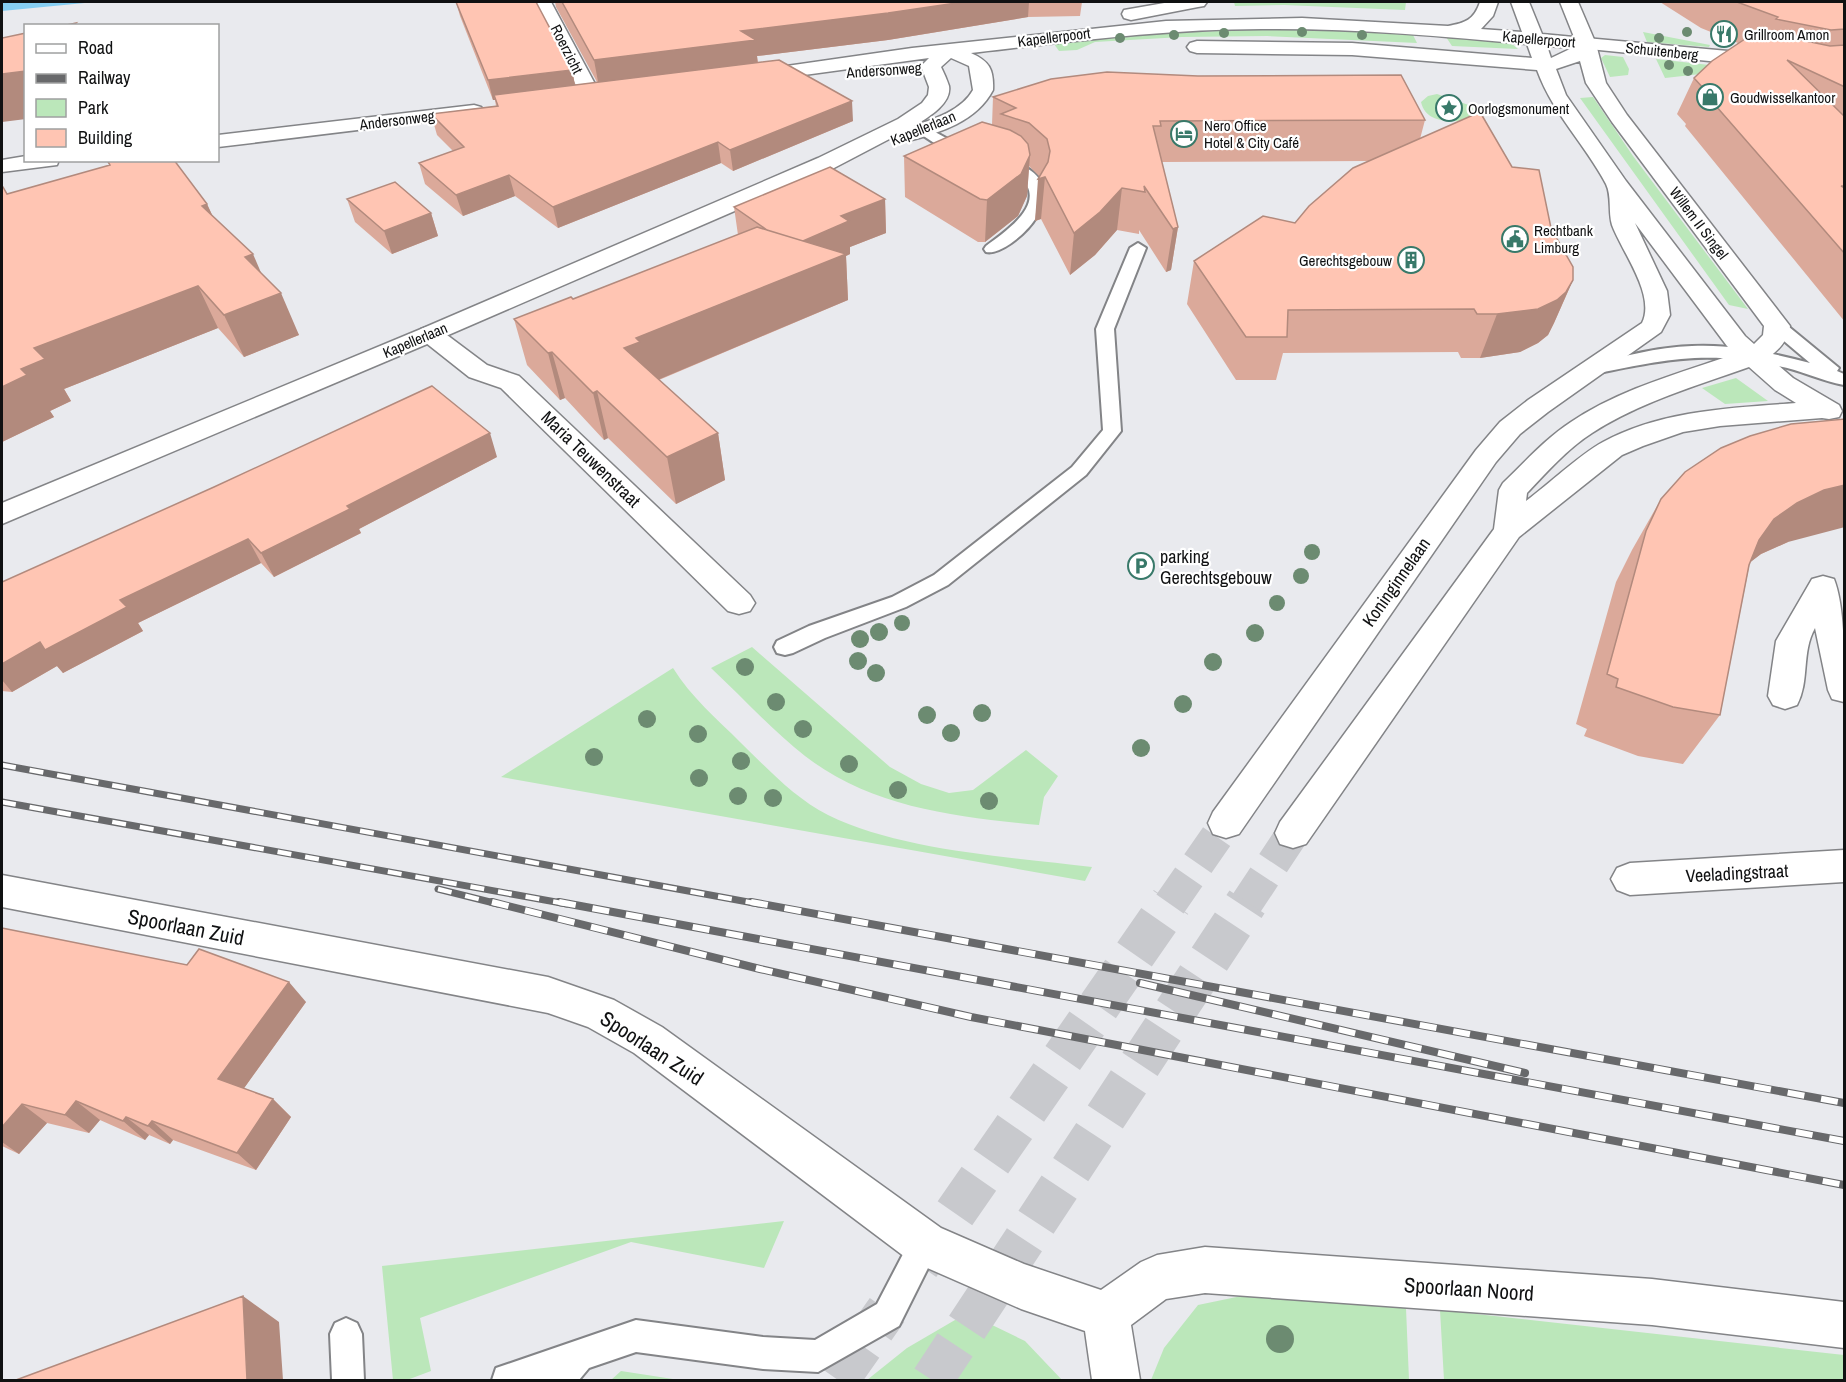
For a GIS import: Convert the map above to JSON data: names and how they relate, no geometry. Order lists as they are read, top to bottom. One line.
{"streets":{"main road":["Kapellerpoort","Roerzicht","Schuitenberg","Andersonweg","Kapellerlaan","Willem II Singel","Maria Teuwenstraat","Koninginnelaan","Veeladingstraat","Spoorlaan Zuid","Spoorlaan Noord"]},"crossings":[["Kapellerpoort","Schuitenberg"],["Kapellerpoort","Andersonweg"],["Kapellerpoort","Kapellerlaan"],["Kapellerpoort","Willem II Singel"],["Schuitenberg","Willem II Singel"],["Andersonweg","Kapellerlaan"],["Kapellerlaan","Maria Teuwenstraat"],["Willem II Singel","Koninginnelaan"],["Spoorlaan Zuid","Spoorlaan Noord"]],"places":{"restaurant":["Grillroom Amon"],"shop":["Goudwisselkantoor"],"place":["Oorlogsmonument"],"hotel":["Nero Office Hotel & City Café"],"public building":["Rechtbank Limburg"],"building":["Gerechtsgebouw"],"parking":["parking Gerechtsgebouw"]},"legend":["Road","Railway","Park","Building"]}
